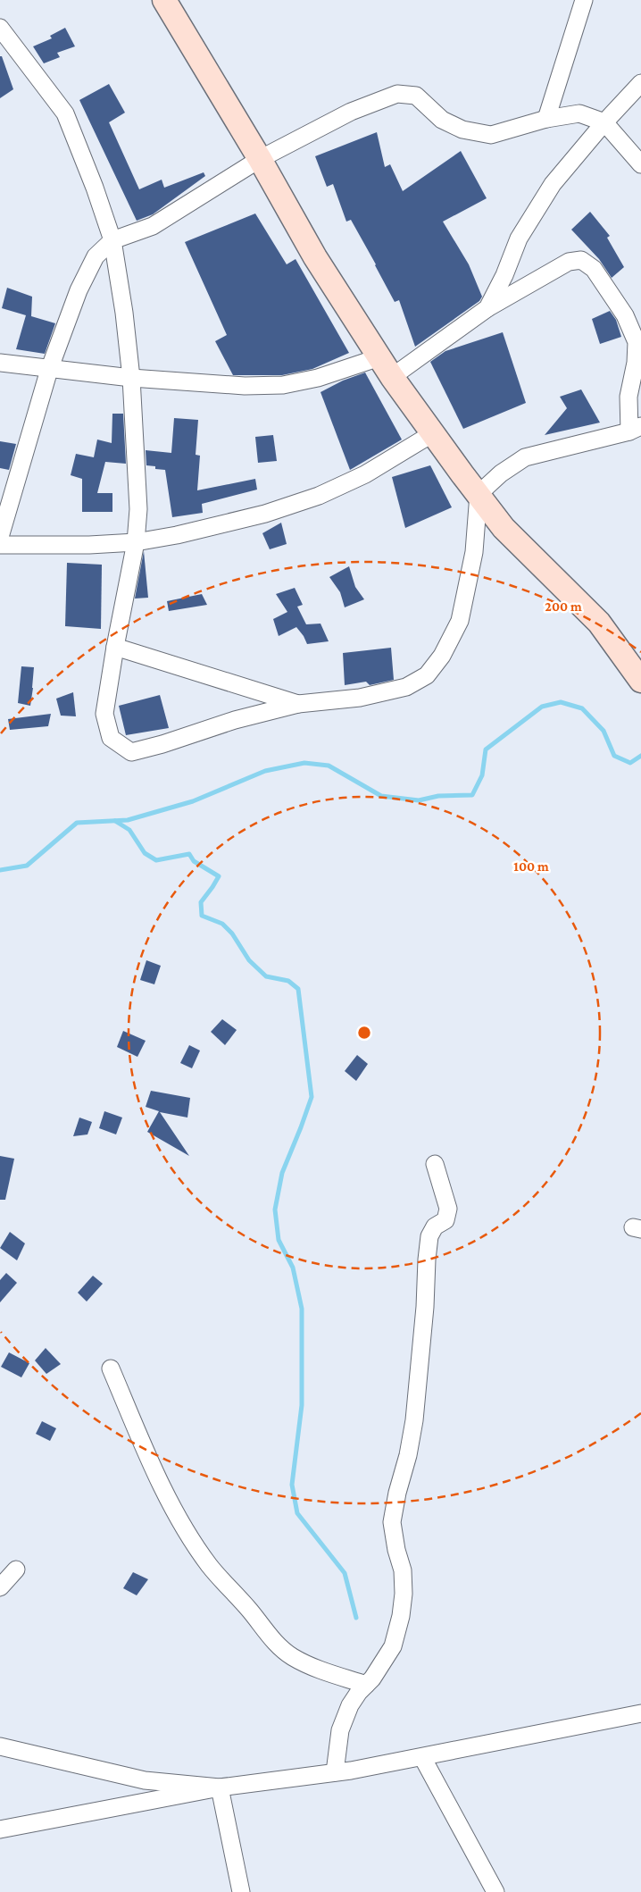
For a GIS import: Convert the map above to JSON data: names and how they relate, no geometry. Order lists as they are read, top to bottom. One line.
{"rings":["200 m","100 m"]}
